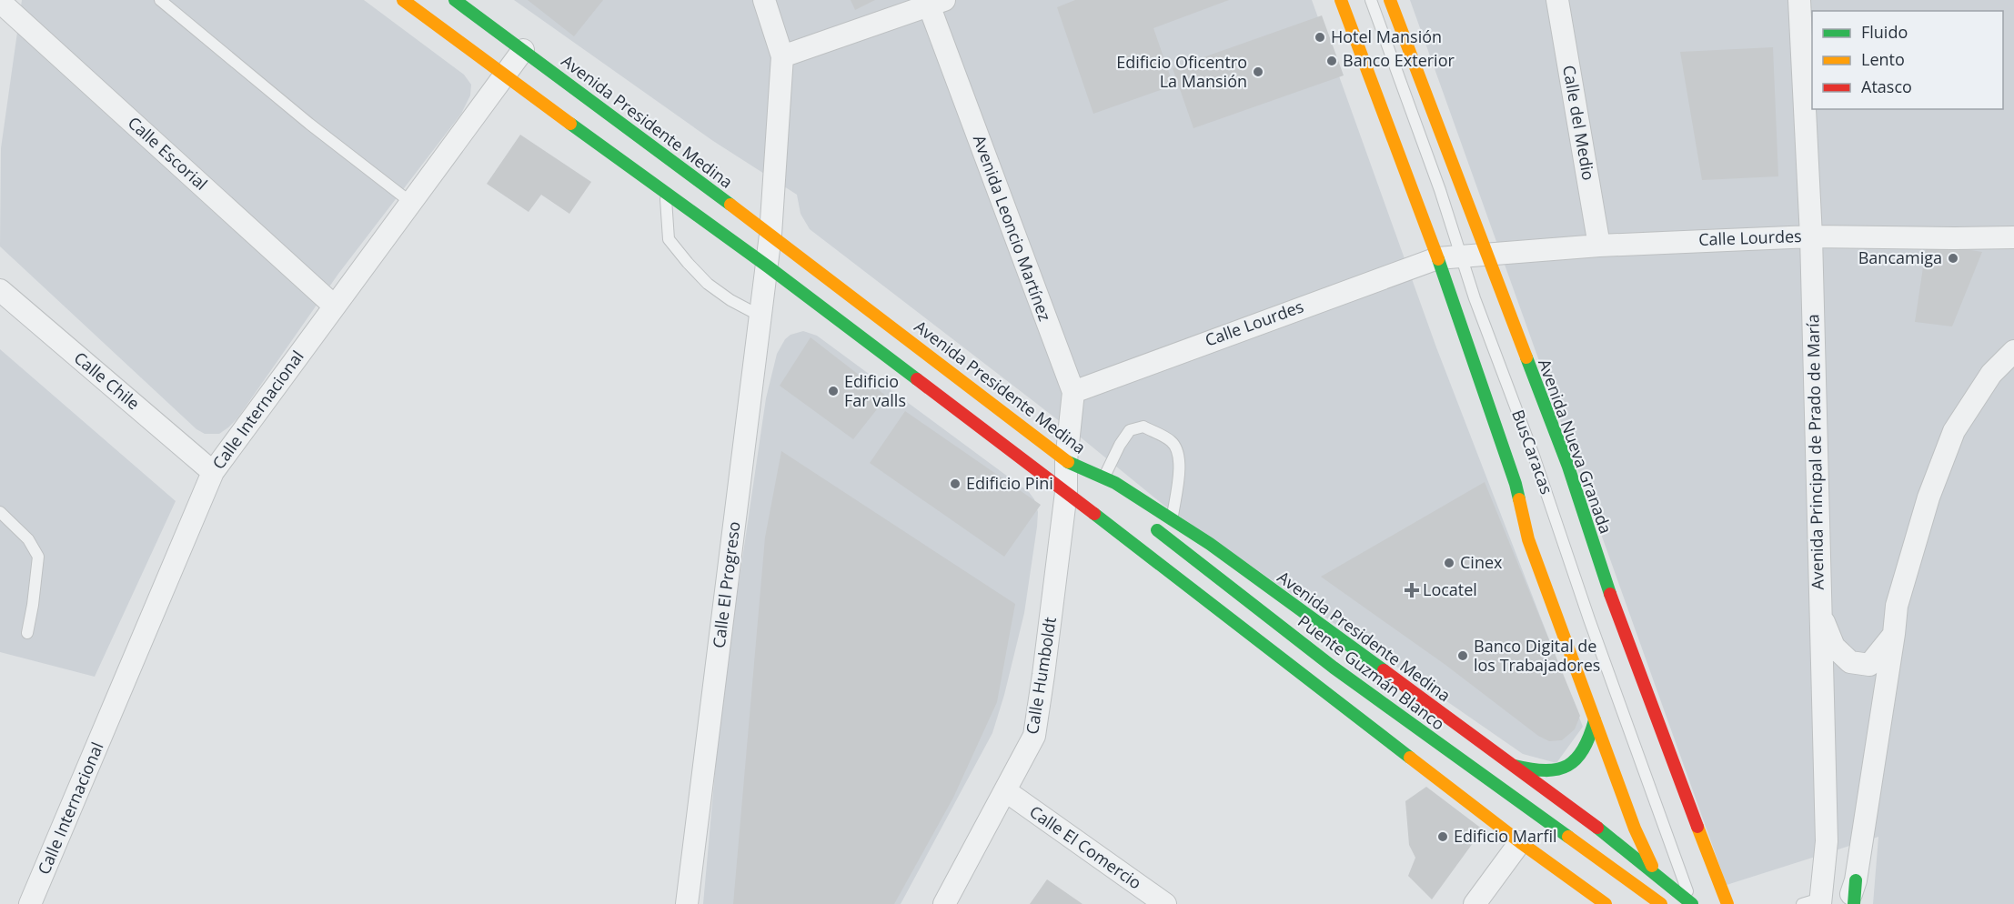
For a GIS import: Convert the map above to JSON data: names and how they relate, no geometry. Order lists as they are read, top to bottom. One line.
{"streets":{"street":["Avenida Presidente Medina","Calle del Medio","Calle Escorial","Avenida Leoncio Martínez","Calle Lourdes","Calle Chile","Calle Internacional","Avenida Nueva Granada","Avenida Principal de Prado de María","Calle El Progreso","Puente Guzmán Blanco","Calle Humboldt","Calle El Comercio"],"lane":["BusCaracas"]},"crossings":[["Avenida Presidente Medina","Avenida Leoncio Martínez"],["Avenida Presidente Medina","Calle Internacional"],["Avenida Presidente Medina","BusCaracas"],["Avenida Presidente Medina","Calle El Progreso"],["Avenida Presidente Medina","Calle Humboldt"],["Calle del Medio","Calle Lourdes"],["Calle Escorial","Calle Internacional"],["Avenida Leoncio Martínez","Calle Lourdes"],["Avenida Leoncio Martínez","Calle Humboldt"],["Calle Lourdes","Avenida Nueva Granada"],["Calle Lourdes","BusCaracas"],["Calle Lourdes","Avenida Principal de Prado de María"],["Calle Chile","Calle Internacional"],["Calle Humboldt","Calle El Comercio"]],"places":{"other":["Hotel Mansión","Banco Exterior","Edificio Oficentro La Mansión","Bancamiga","Edificio Far valls","Edificio Pini","Cinex","Banco Digital de los Trabajadores","Edificio Marfil"],"health":["Locatel"]},"legend":["Fluido","Lento","Atasco"]}
